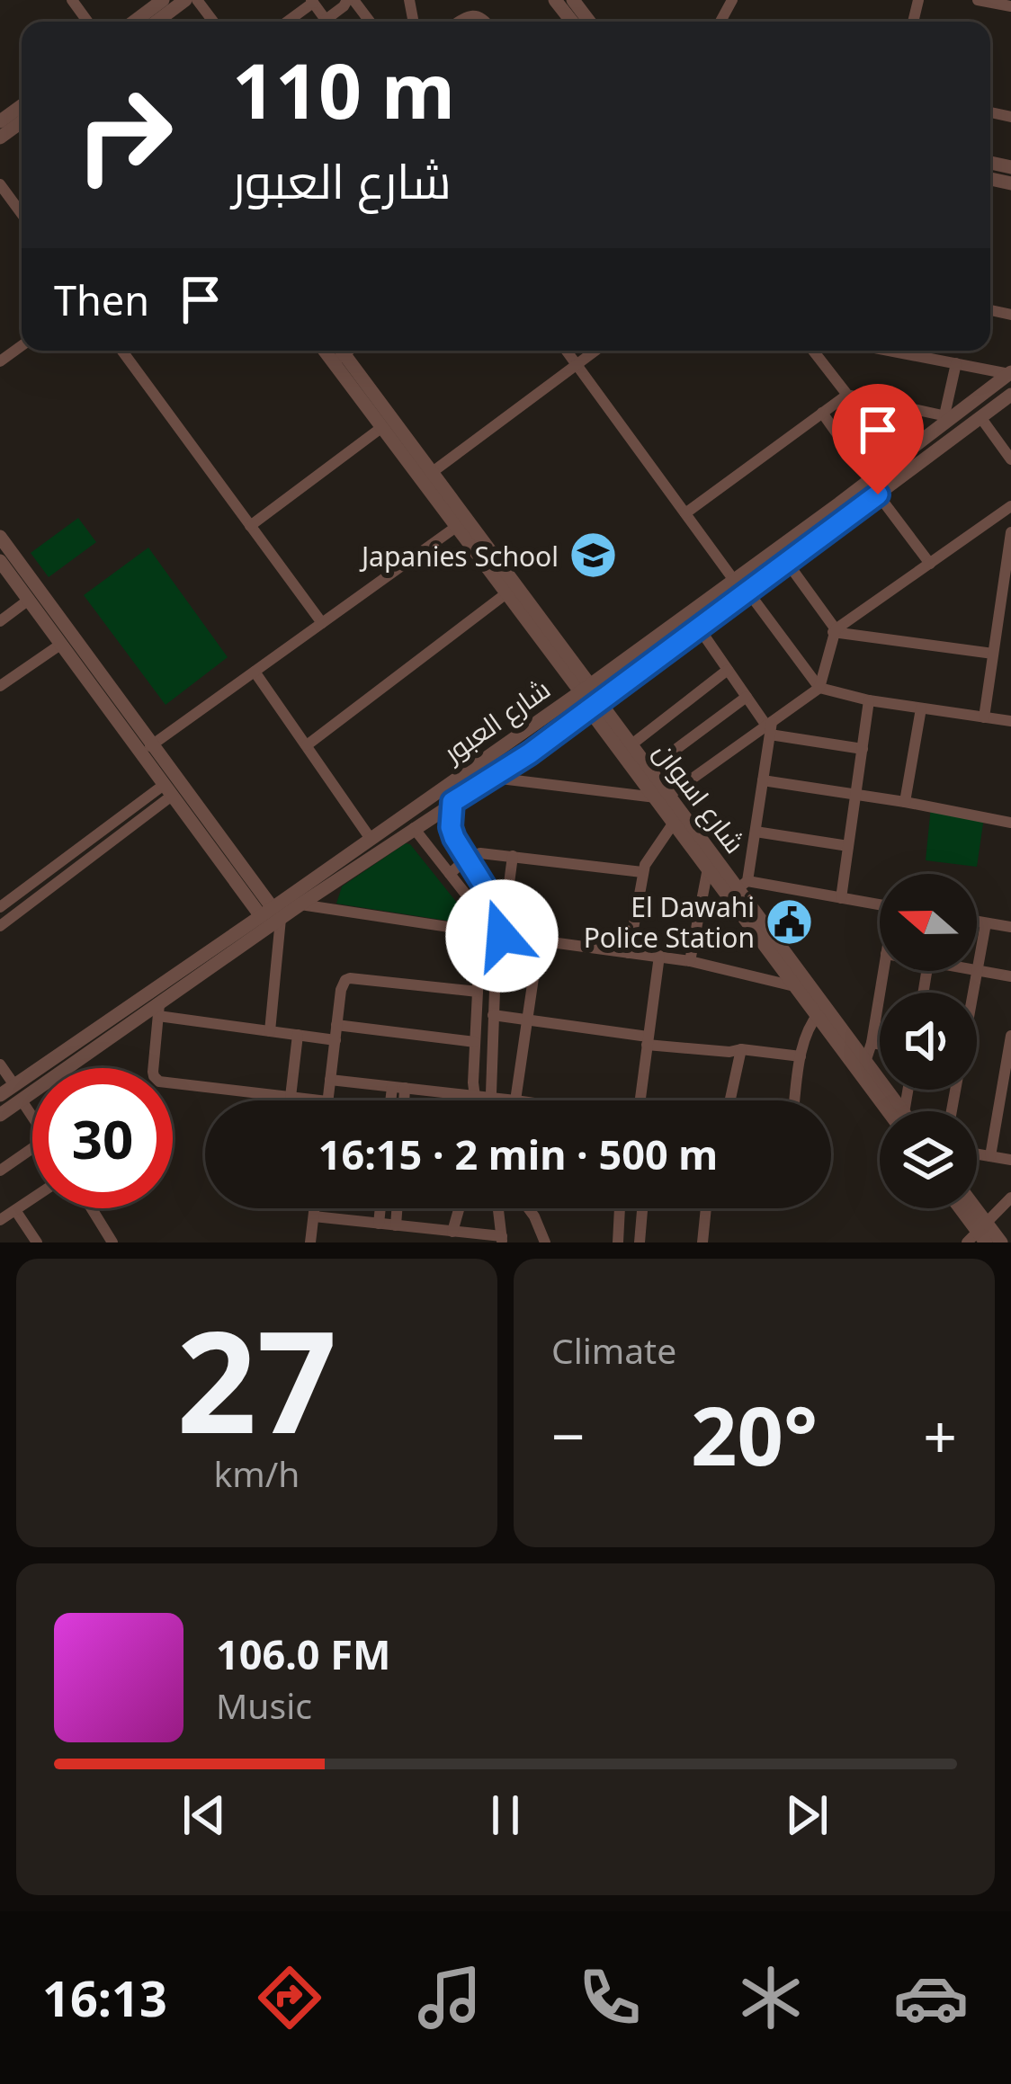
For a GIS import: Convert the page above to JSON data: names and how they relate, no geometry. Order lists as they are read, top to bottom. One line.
{"streets":{"street":["شارع العبور","شارع اسوان"]},"crossings":[["شارع العبور","شارع اسوان"]],"places":{"school or university":["Japanies School"],"public building":["El Dawahi Police Station"]},"north":"left","page":{"turn":["110 m","شارع العبور"],"then":"Then","limit":"30","trip":"16:15 · 2 min · 500 m","tile":[["27","km/h"],"Climate"],"heat":["−","20°","+"],"song":["106.0 FM","Music"],"tabs":"16:13"}}
